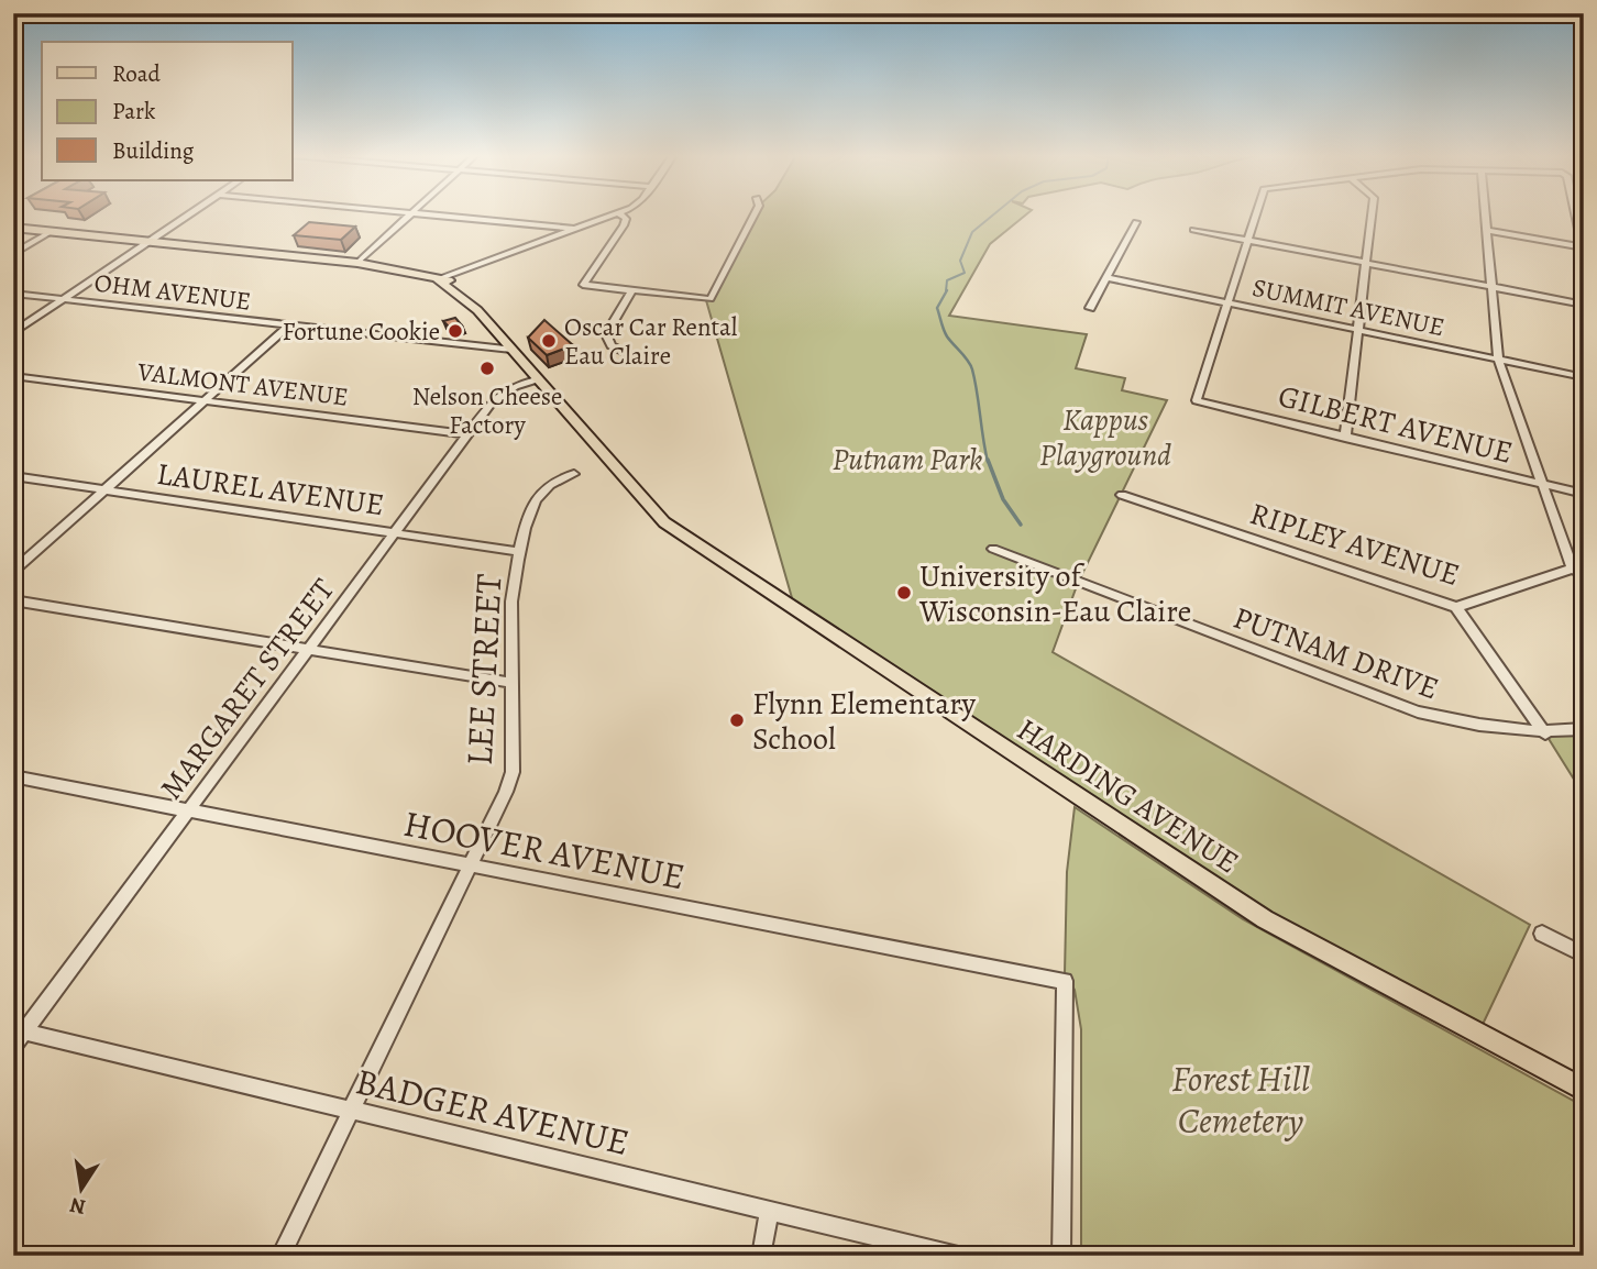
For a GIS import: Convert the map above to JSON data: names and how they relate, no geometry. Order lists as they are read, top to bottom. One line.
{"streets":{"main road":["HARDING AVENUE"],"street":["OHM AVENUE","SUMMIT AVENUE","VALMONT AVENUE","GILBERT AVENUE","LAUREL AVENUE","RIPLEY AVENUE","PUTNAM DRIVE","LEE STREET","MARGARET STREET","HOOVER AVENUE","BADGER AVENUE"]},"crossings":[["OHM AVENUE","HARDING AVENUE"],["SUMMIT AVENUE","GILBERT AVENUE"],["VALMONT AVENUE","MARGARET STREET"],["LAUREL AVENUE","LEE STREET"],["LAUREL AVENUE","MARGARET STREET"],["LEE STREET","HOOVER AVENUE"],["LEE STREET","BADGER AVENUE"],["MARGARET STREET","HARDING AVENUE"],["MARGARET STREET","HOOVER AVENUE"],["MARGARET STREET","BADGER AVENUE"]],"parks":["Kappus Playground","Putnam Park","Forest Hill Cemetery"],"places":["Fortune Cookie","Oscar Car Rental Eau Claire","Nelson Cheese Factory","University of Wisconsin-Eau Claire","Flynn Elementary School"],"legend":["Road","Park","Building"],"north":"bottom"}
